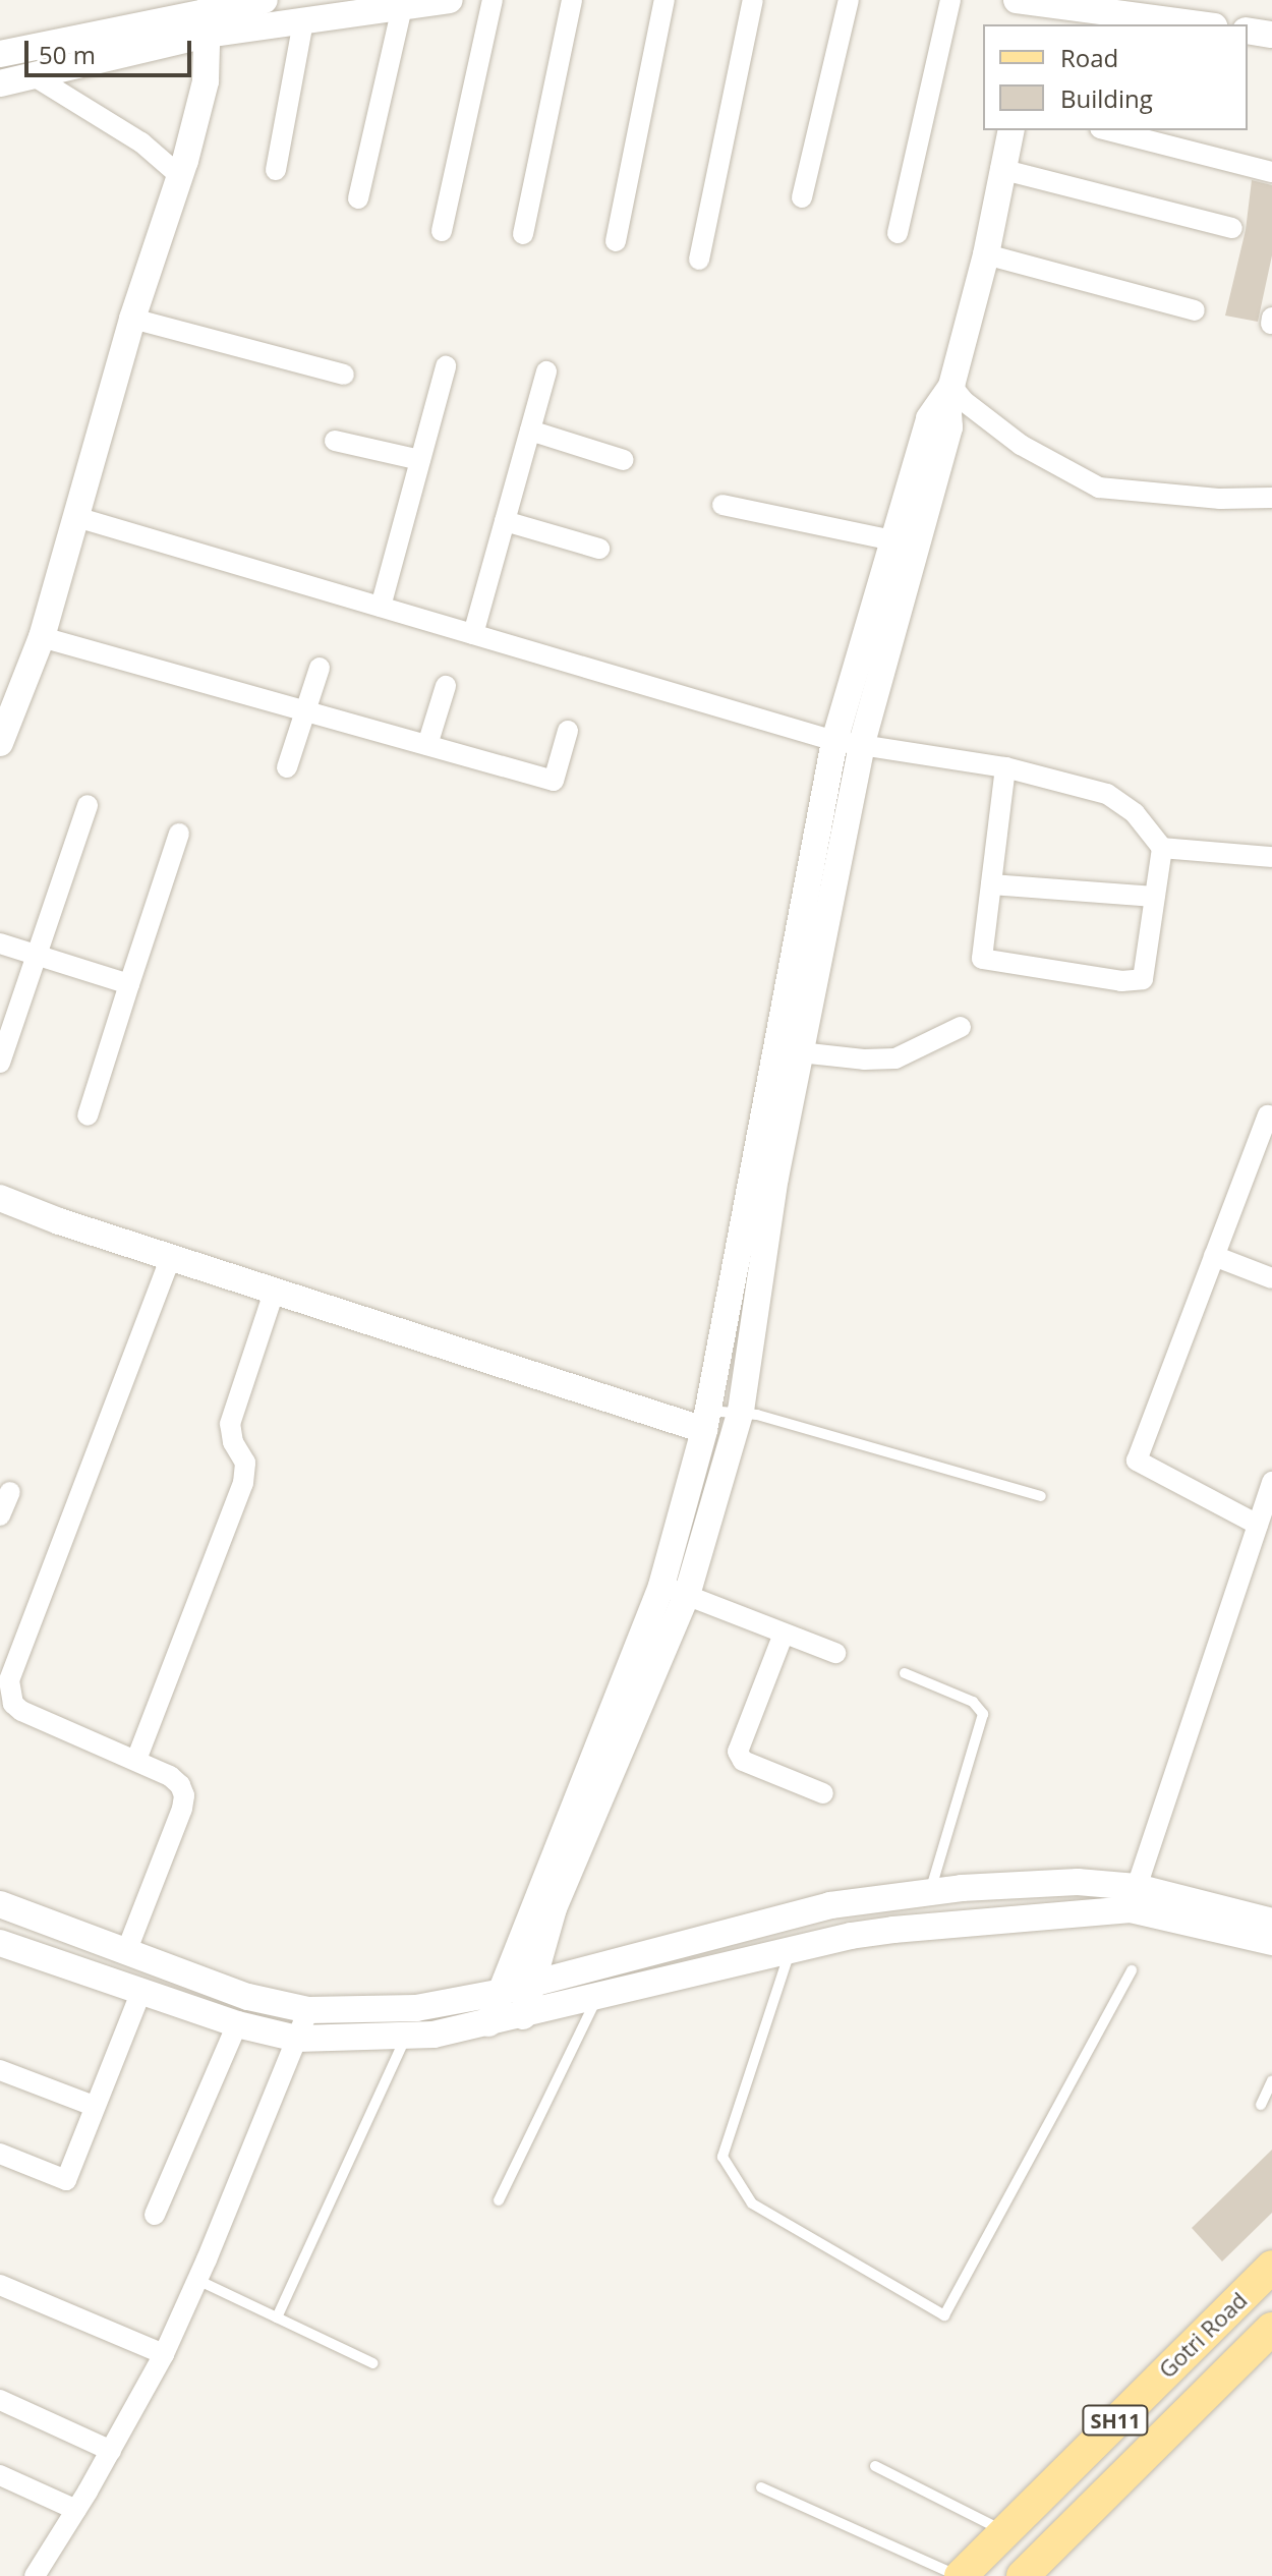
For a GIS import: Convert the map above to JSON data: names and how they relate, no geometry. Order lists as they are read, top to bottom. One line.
{"streets":{"main road":["Gotri Road","SH11"]},"legend":["Road","Building"],"scale_bar":"50 m"}
